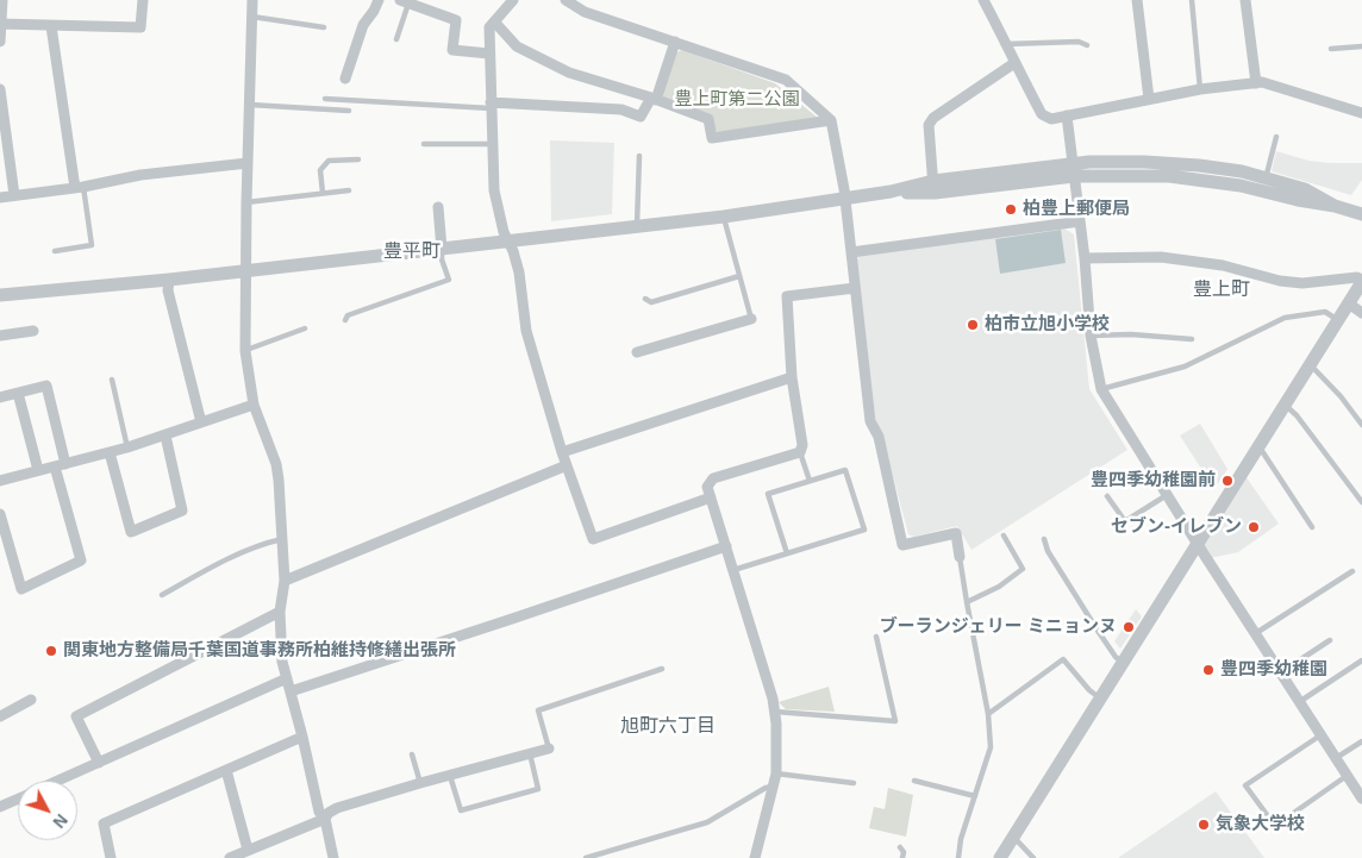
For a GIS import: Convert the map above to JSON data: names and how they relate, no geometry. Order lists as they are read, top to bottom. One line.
{"districts":["豊平町","豊上町","旭町六丁目"],"parks":["豊上町第二公園"],"places":["柏豊上郵便局","柏市立旭小学校","豊四季幼稚園前","セブン-イレブン","ブーランジェリー ミニョンヌ","関東地方整備局千葉国道事務所柏維持修繕出張所","豊四季幼稚園","気象大学校"],"north":"bottom right"}
